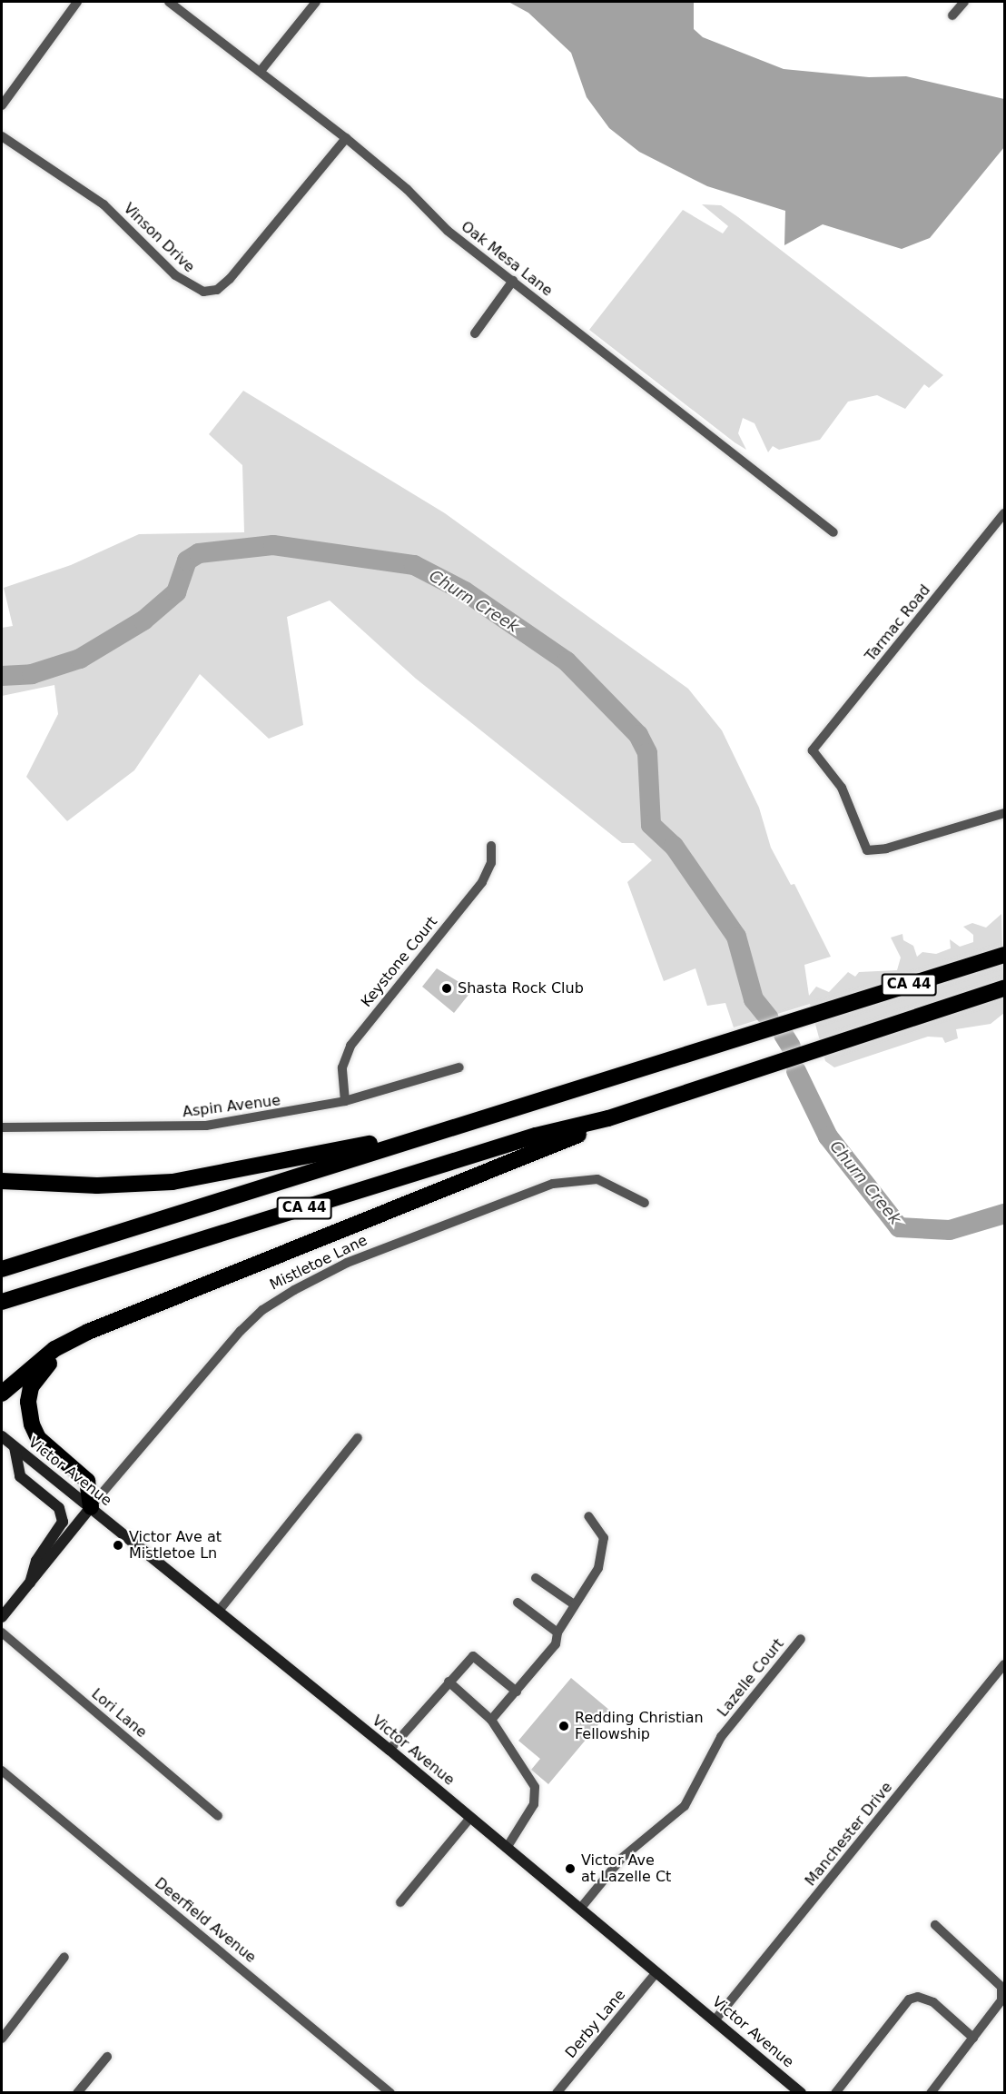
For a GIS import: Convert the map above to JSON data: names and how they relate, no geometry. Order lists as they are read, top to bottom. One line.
{"streets":{"highway":["CA 44"],"main road":["Mistletoe Lane","Victor Avenue"],"street":["Vinson Drive","Oak Mesa Lane","Tarmac Road","Keystone Court","Aspin Avenue","Lazelle Court","Lori Lane","Manchester Drive","Deerfield Avenue","Derby Lane"]},"crossings":[["Vinson Drive","Oak Mesa Lane"],["Keystone Court","Aspin Avenue"],["Mistletoe Lane","Victor Avenue"],["Victor Avenue","Lazelle Court"],["Victor Avenue","Manchester Drive"],["Victor Avenue","Derby Lane"]],"water":["Churn Creek"],"places":["Shasta Rock Club","Victor Ave at Mistletoe Ln","Redding Christian Fellowship","Victor Ave at Lazelle Ct"]}
